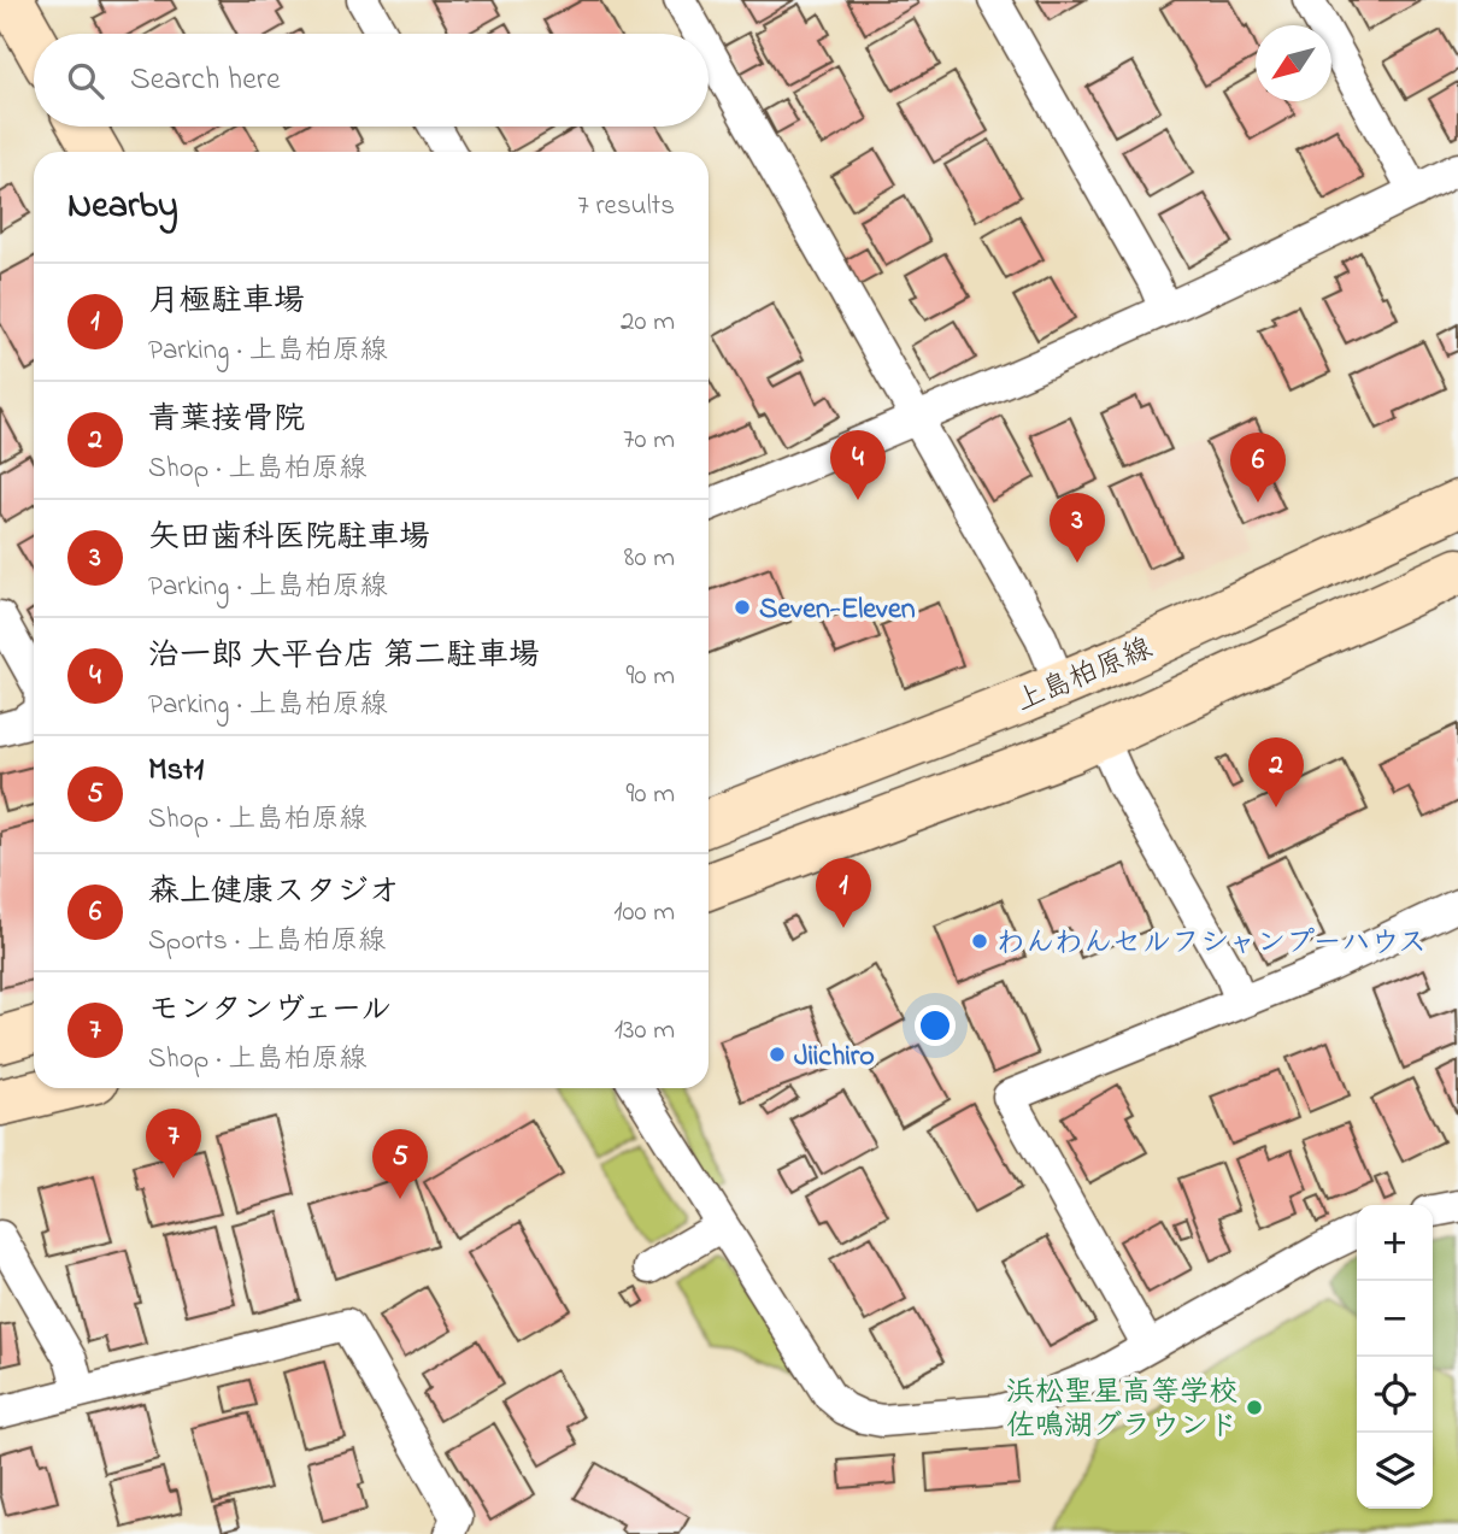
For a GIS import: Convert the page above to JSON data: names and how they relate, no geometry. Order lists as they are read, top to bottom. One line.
{"streets":{"street":["上島柏原線"]},"places":["Seven-Eleven","わんわんセルフシャンプーハウス","Jiichiro","浜松聖星高等学校 佐鳴湖グラウンド"],"north":"bottom left","page":{"search":"Search here","heading":["Nearby","7 results"],"list":[{"mark":"1","name":"月極駐車場","note":"Parking · 上島柏原線","value":"20 m"},{"mark":"2","name":"青葉接骨院","note":"Shop · 上島柏原線","value":"70 m"},{"mark":"3","name":"矢田歯科医院駐車場","note":"Parking · 上島柏原線","value":"80 m"},{"mark":"4","name":"治一郎 大平台店 第二駐車場","note":"Parking · 上島柏原線","value":"90 m"},{"mark":"5","name":"Mst1","note":"Shop · 上島柏原線","value":"90 m"},{"mark":"6","name":"森上健康スタジオ","note":"Sports · 上島柏原線","value":"100 m"},{"mark":"7","name":"モンタンヴェール","note":"Shop · 上島柏原線","value":"130 m"}],"pins":["4","6","3","2","1","7","5"],"map_buttons":["+","−"]}}
